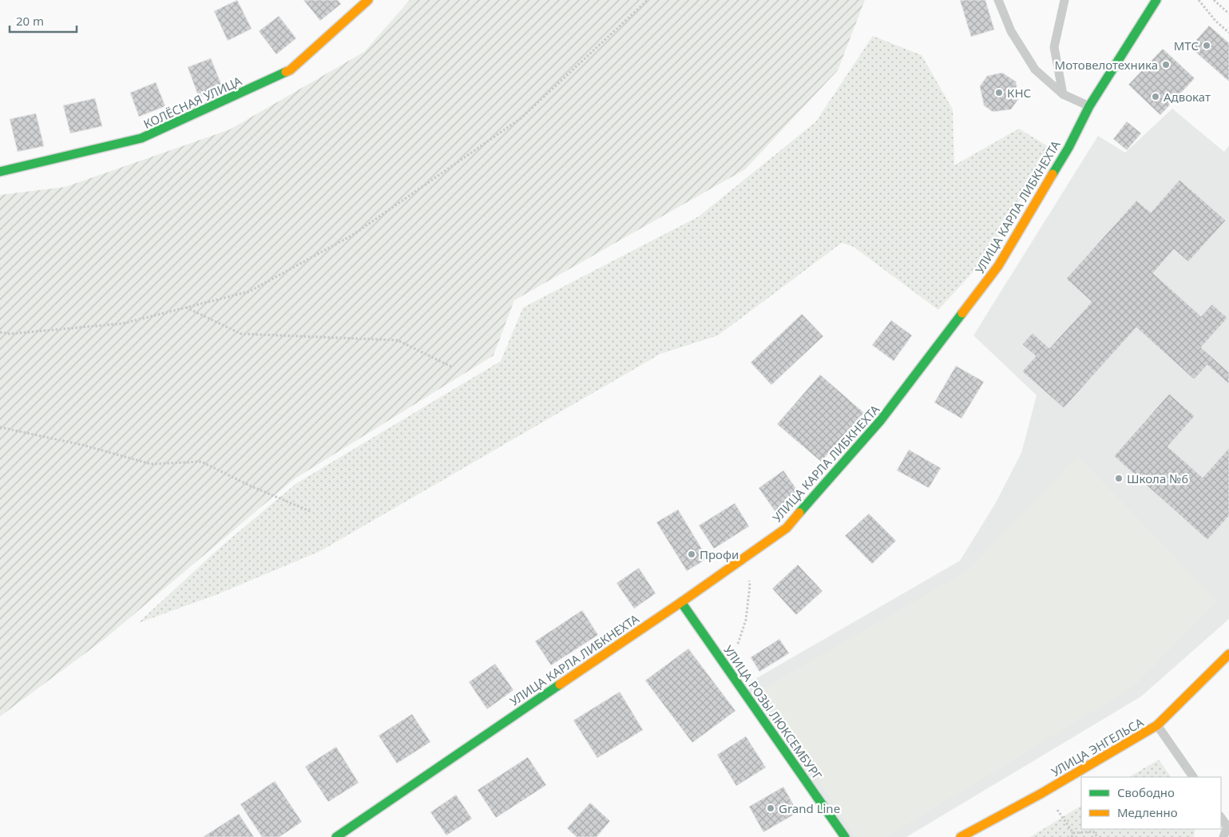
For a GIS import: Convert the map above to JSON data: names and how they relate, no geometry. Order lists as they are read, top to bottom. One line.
{"streets":{"street":["КОЛЁСНАЯ УЛИЦА","УЛИЦА КАРЛА ЛИБКНЕХТА","УЛИЦА РОЗЫ ЛЮКСЕМБУРГ","УЛИЦА ЭНГЕЛЬСА"]},"crossings":[["УЛИЦА КАРЛА ЛИБКНЕХТА","УЛИЦА РОЗЫ ЛЮКСЕМБУРГ"]],"places":["МТС","Мотовелотехника","КНС","Адвокат","Школа №6","Профи","Grand Line"],"legend":["Свободно","Медленно"],"scale_bar":"20 m"}
